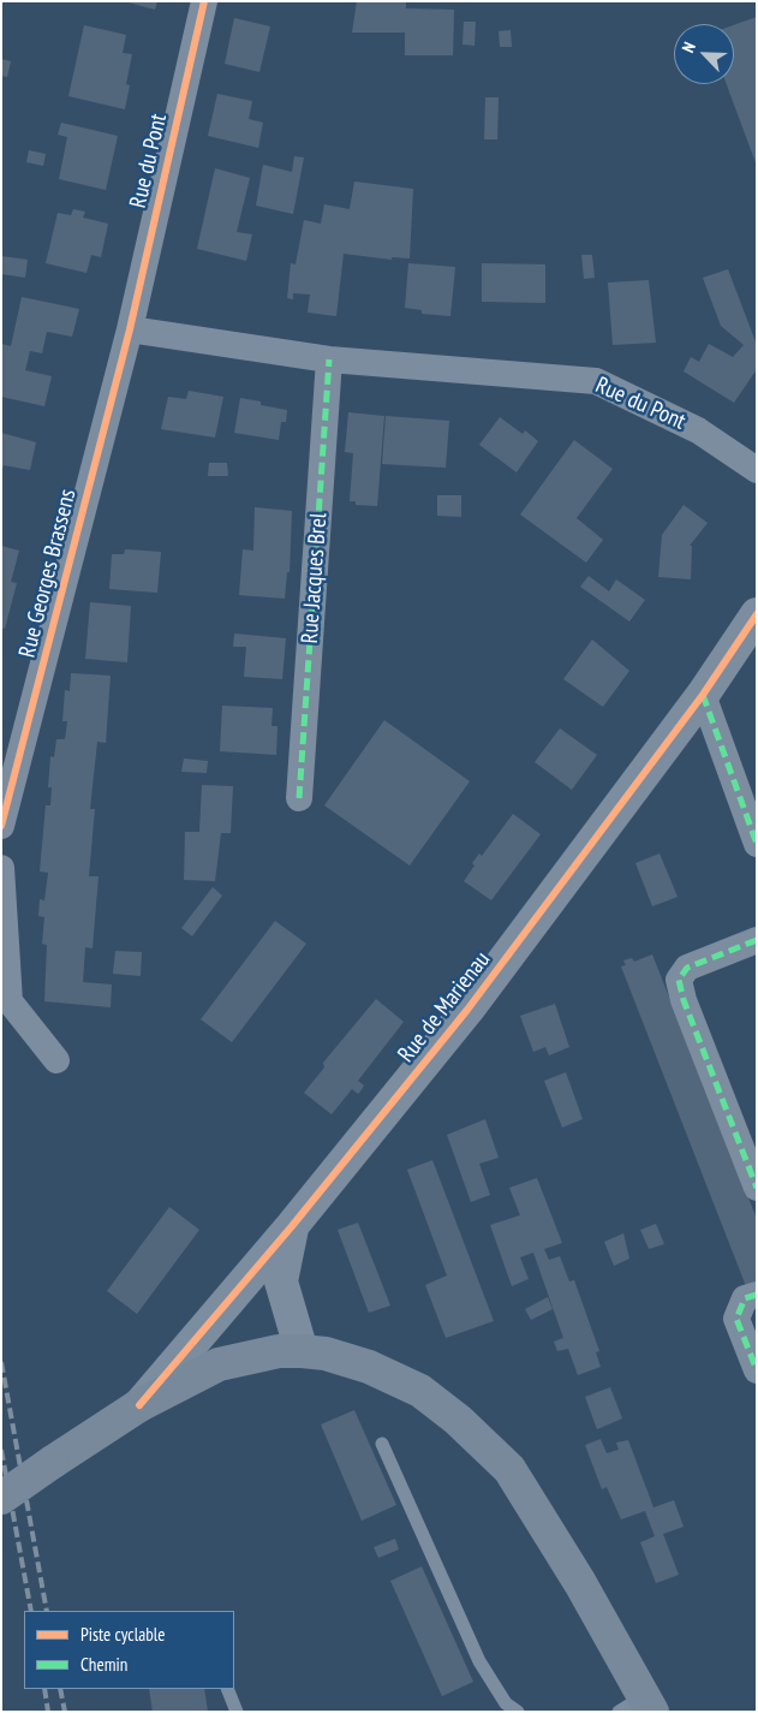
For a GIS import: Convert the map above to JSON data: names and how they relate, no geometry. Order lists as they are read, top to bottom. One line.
{"streets":{"street":["Rue du Pont","Rue Georges Brassens","Rue Jacques Brel","Rue de Marienau"]},"crossings":[["Rue du Pont","Rue Georges Brassens"],["Rue du Pont","Rue Jacques Brel"]],"legend":["Piste cyclable","Chemin"],"north":"top left"}
